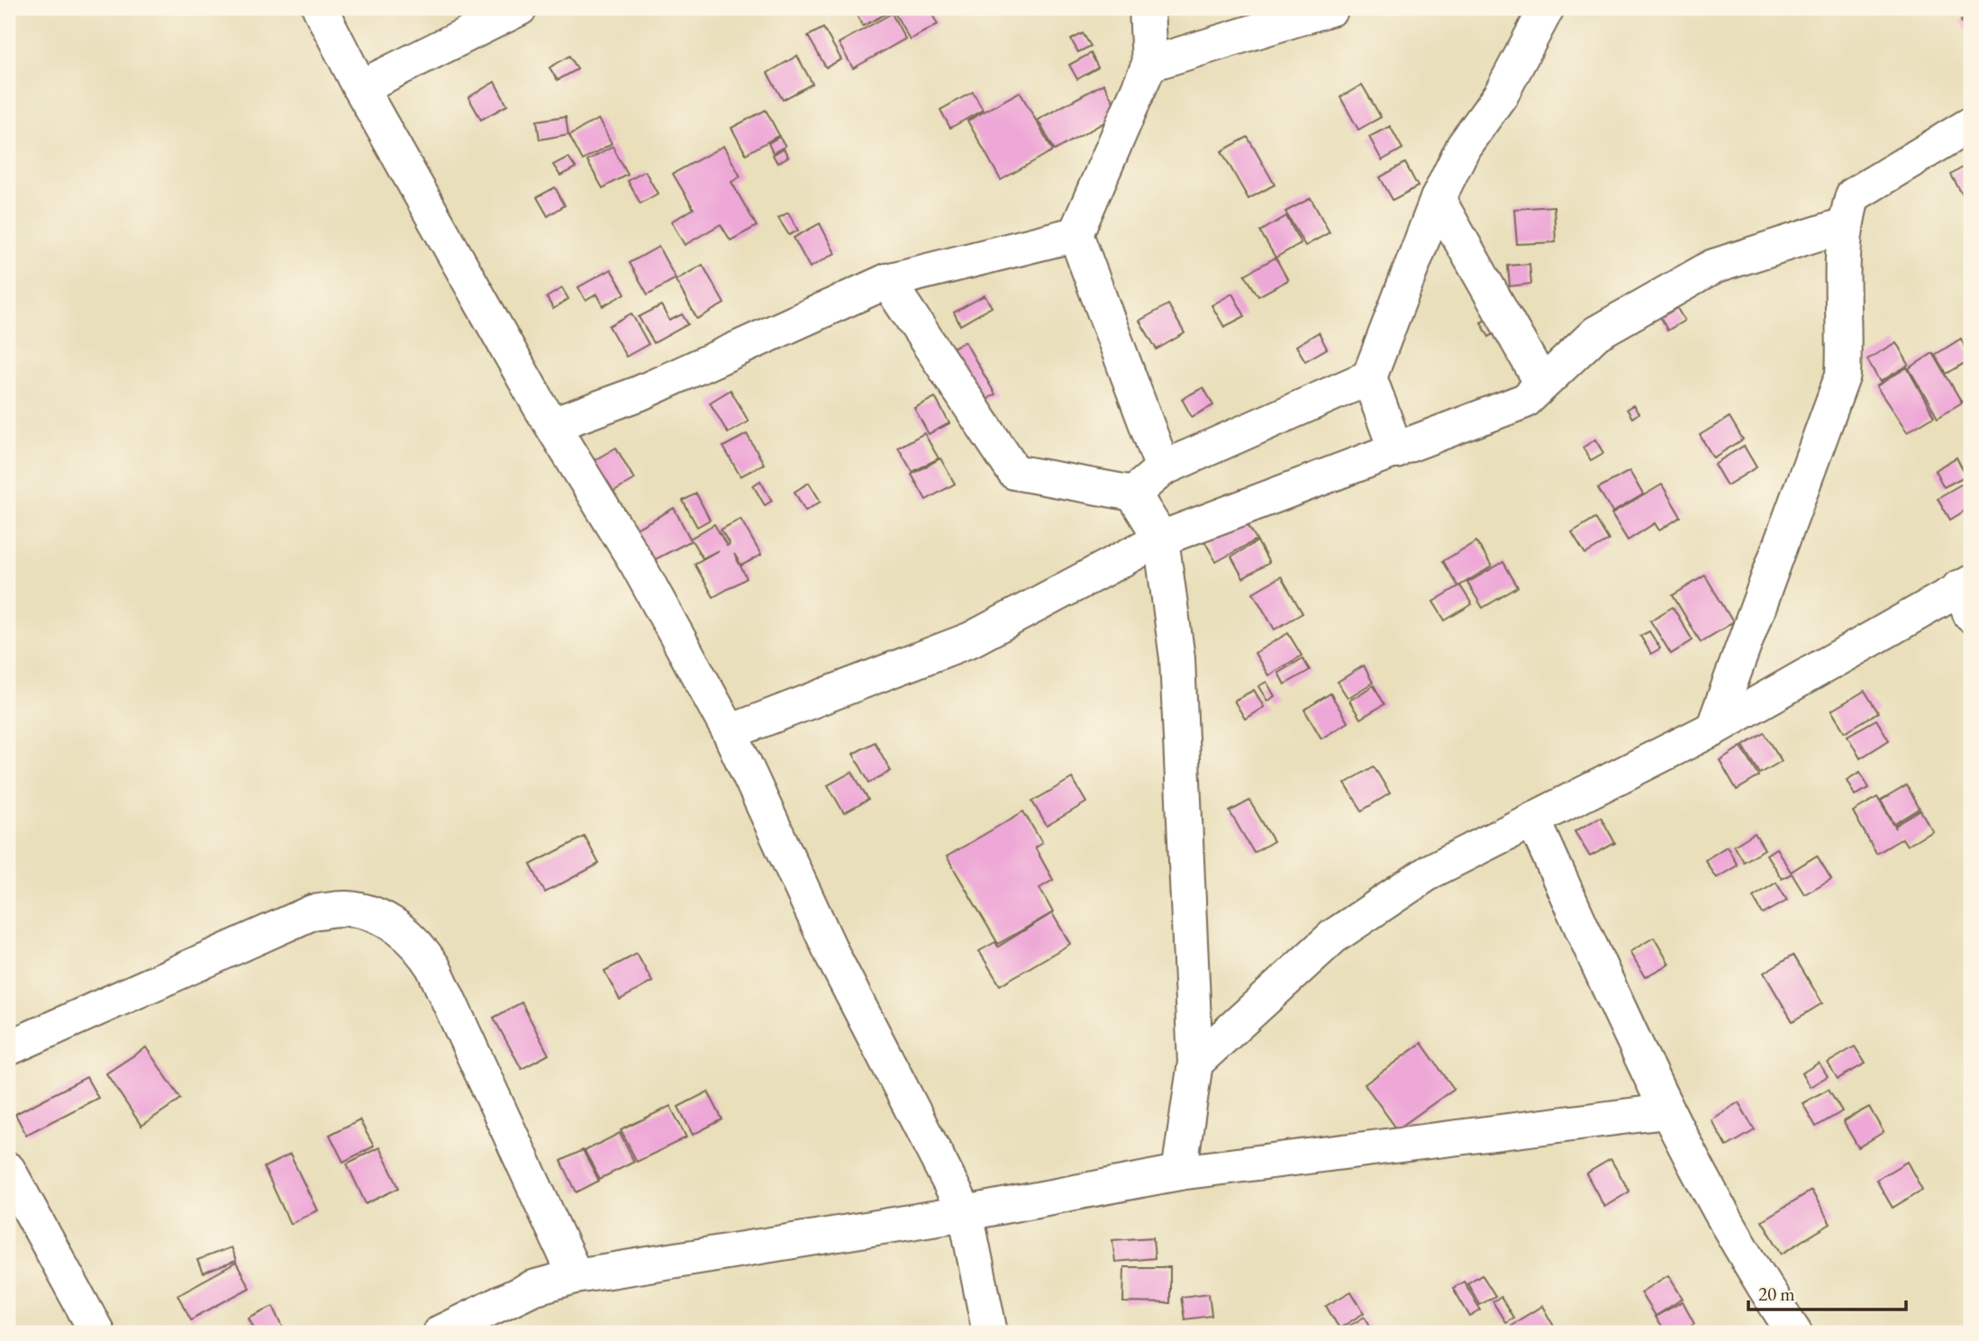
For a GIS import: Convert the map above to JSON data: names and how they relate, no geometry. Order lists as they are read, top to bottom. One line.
{"scale_bar":"20 m"}
